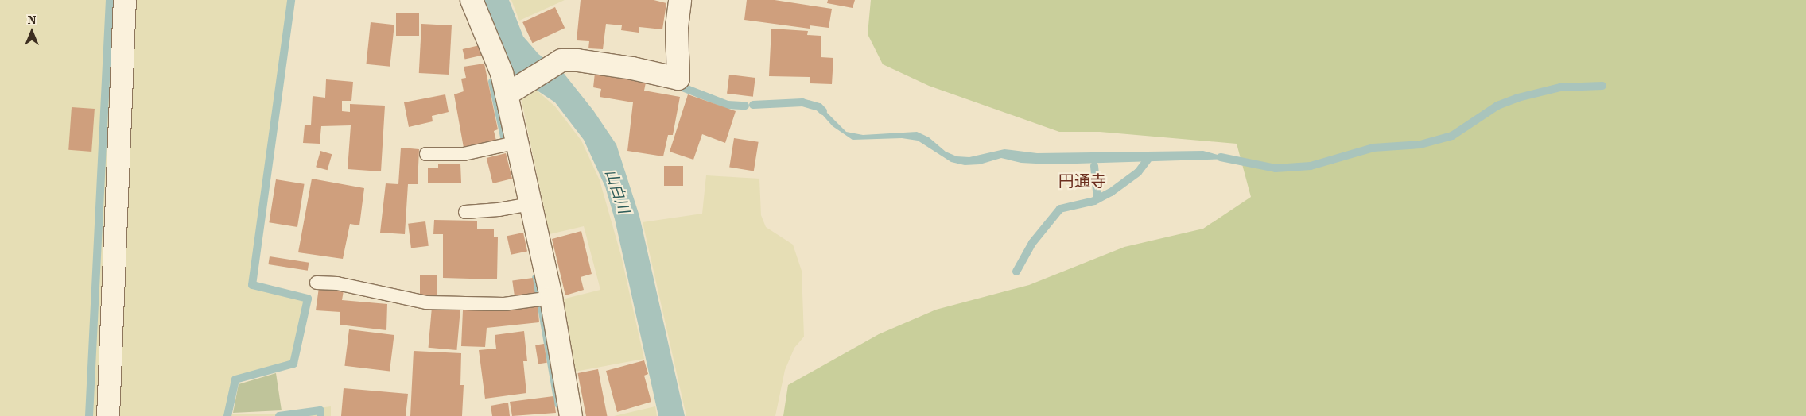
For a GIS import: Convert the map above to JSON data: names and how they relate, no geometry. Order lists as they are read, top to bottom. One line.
{"districts":["円通寺"],"water":["山白川"],"north":"top"}
